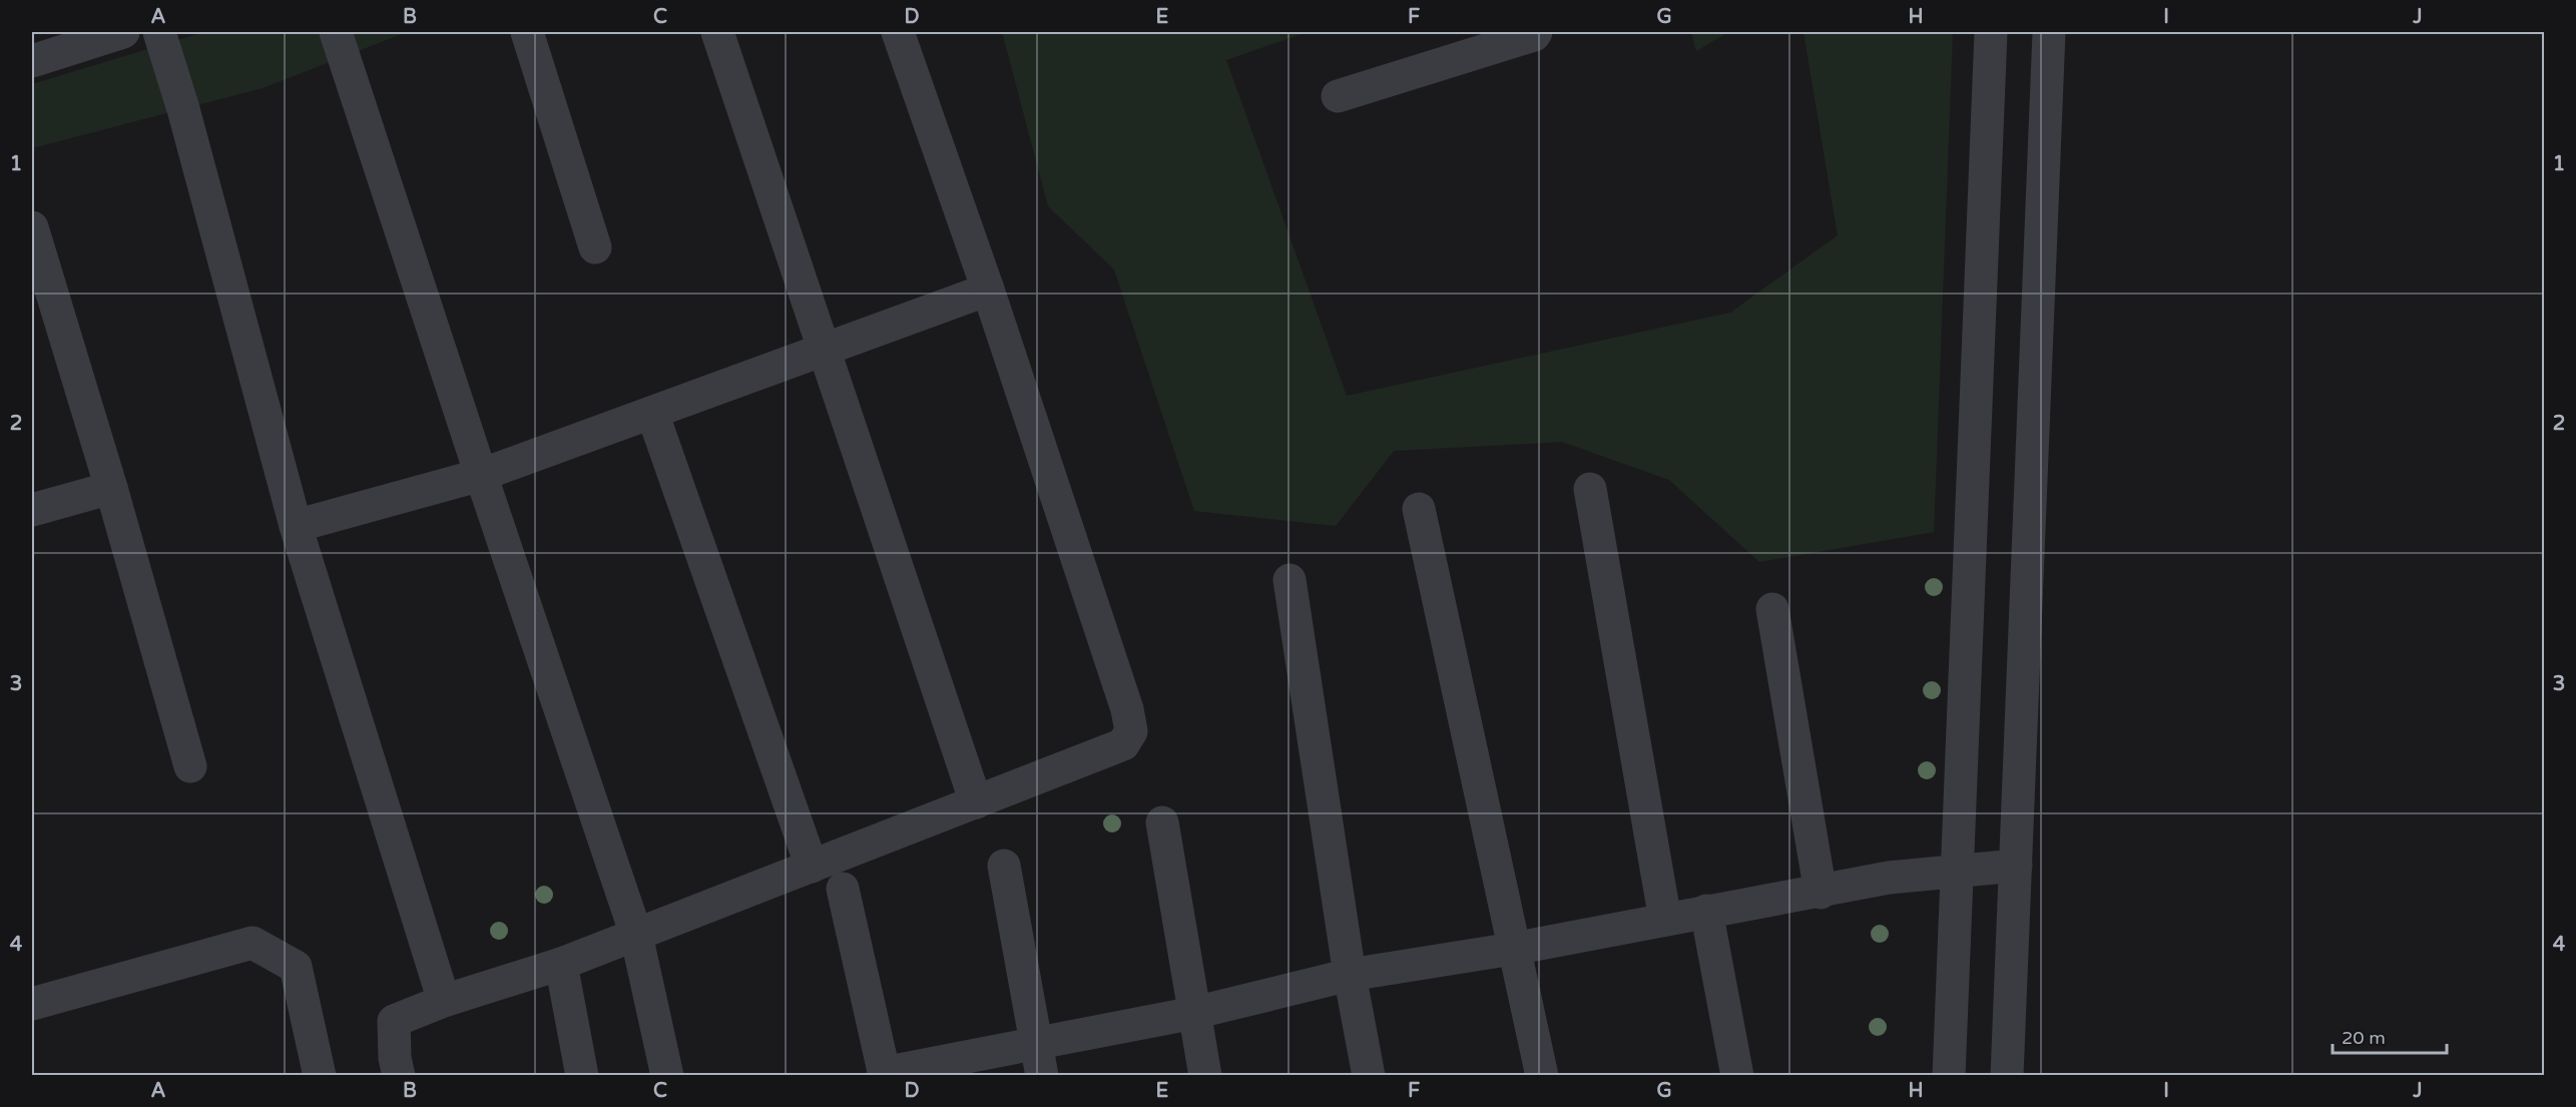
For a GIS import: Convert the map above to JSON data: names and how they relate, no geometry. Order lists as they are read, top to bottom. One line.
{"scale_bar":"20 m","grid":{"columns":["A","B","C","D","E","F","G","H","I","J"],"rows":["1","2","3","4"]}}
